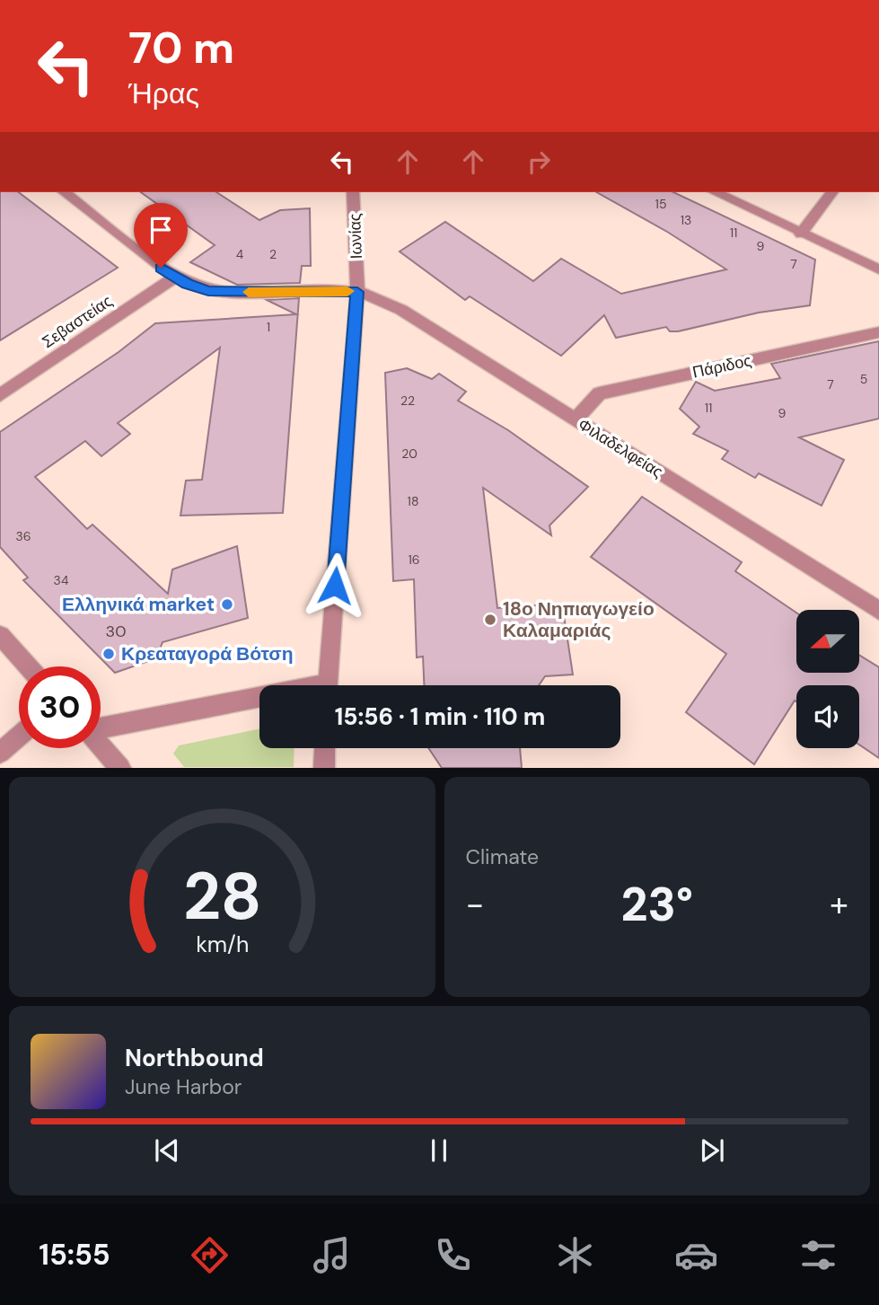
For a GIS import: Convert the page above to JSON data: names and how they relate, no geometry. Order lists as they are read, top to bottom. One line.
{"streets":{"street":["Ιωνίας","Σεβαστείας","Πάριδος","Φιλαδελφείας"]},"crossings":[["Ιωνίας","Φιλαδελφείας"],["Πάριδος","Φιλαδελφείας"]],"places":["Ελληνικά market","18ο Νηπιαγωγείο Καλαμαριάς","Κρεαταγορά Βότση"],"house_numbers":["15","13","11","9","4","2","7","1","5","7","22","11","9","20","18","36","16","34","30"],"north":"left","page":{"turn":["70 m","Ήρας"],"limit":"30","trip":"15:56 · 1 min · 110 m","tile":"Climate","heat":["−","23°","+"],"song":["Northbound","June Harbor"],"tabs":"15:55","gauge":["28","km/h"]}}
